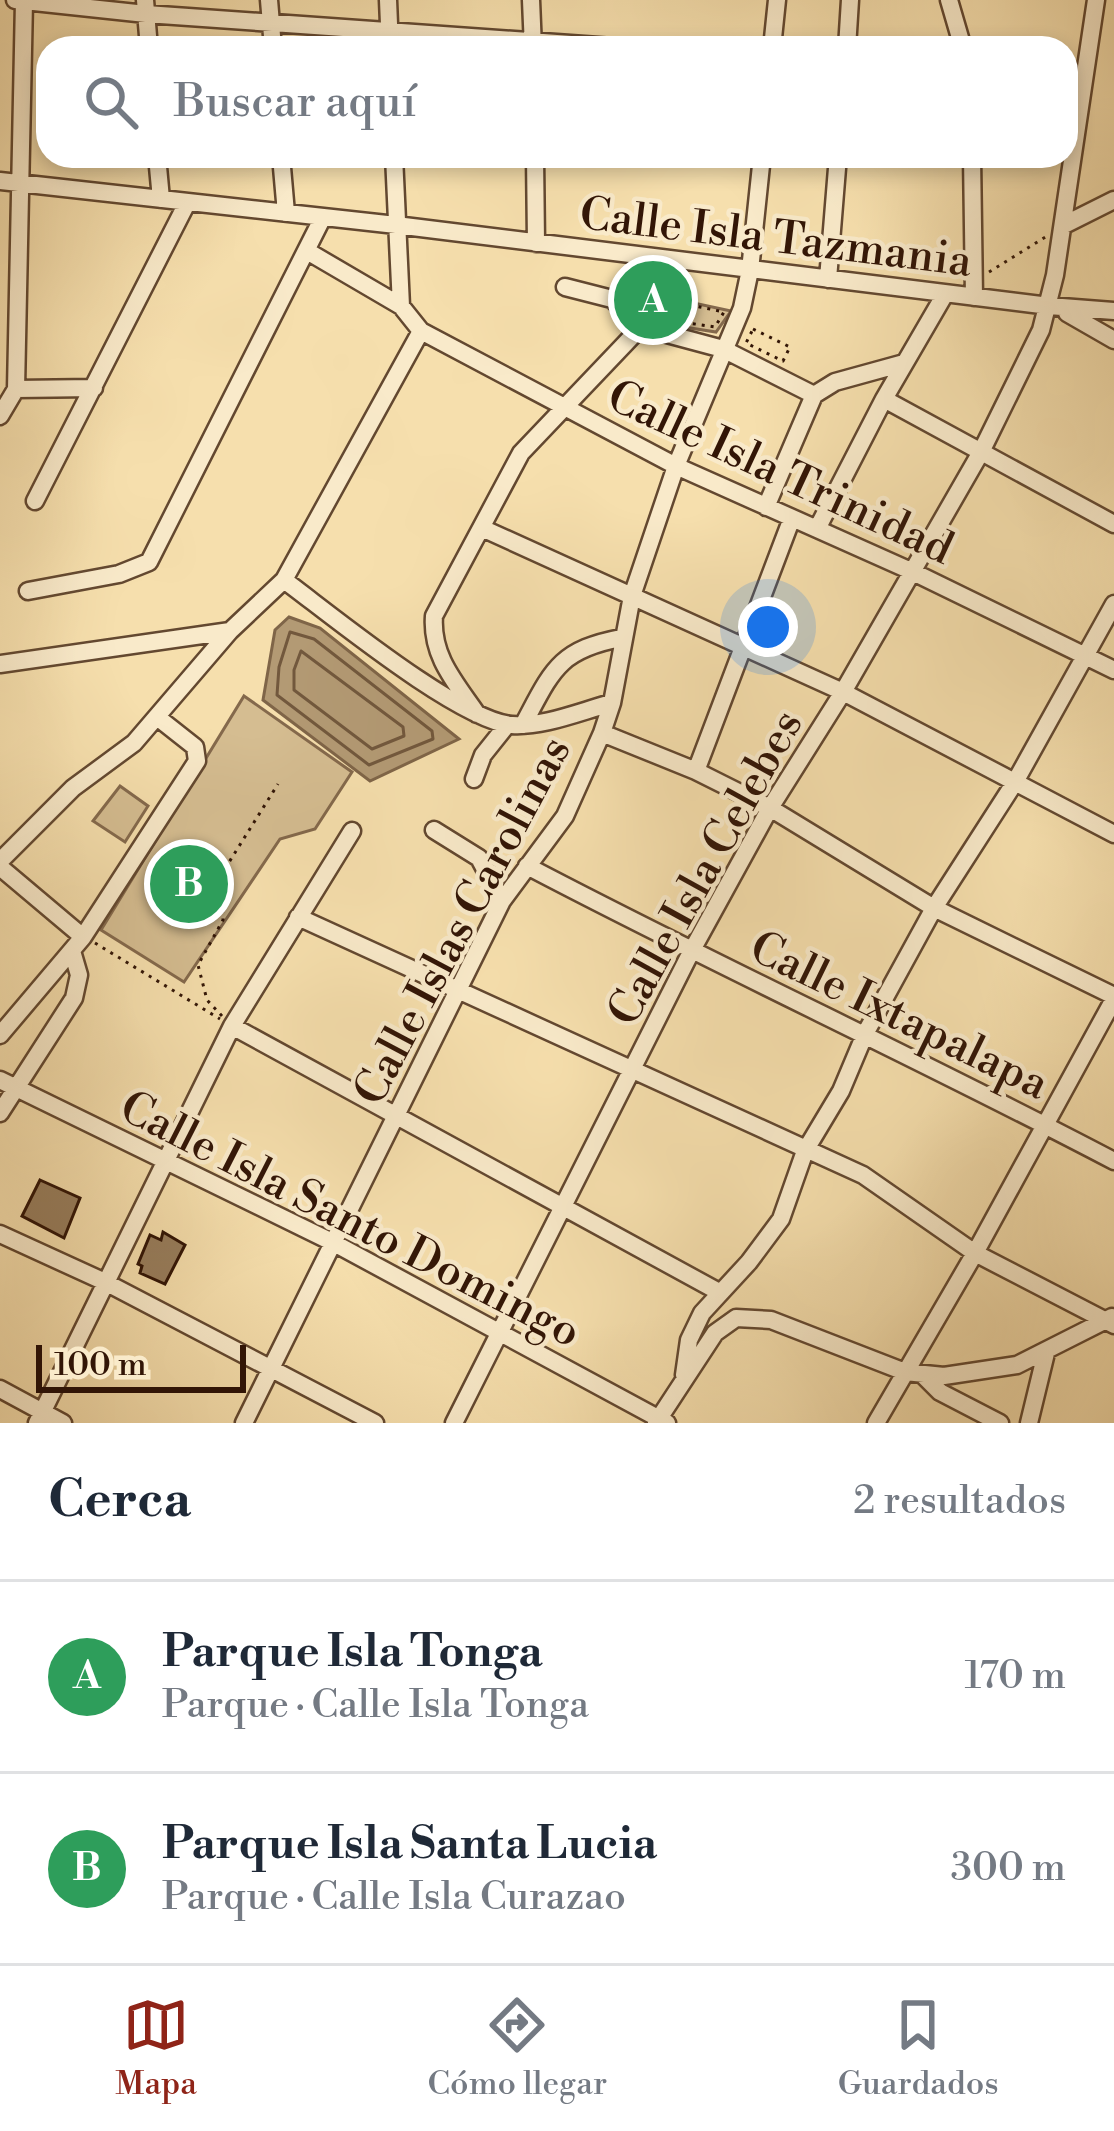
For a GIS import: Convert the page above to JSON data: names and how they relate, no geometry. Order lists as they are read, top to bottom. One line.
{"streets":{"street":["Calle Isla Tazmania","Calle Isla Trinidad","Calle Isla Celebes","Calle Islas Carolinas","Calle Ixtapalapa","Calle Isla Santo Domingo"]},"crossings":[["Calle Isla Tazmania","Calle Isla Celebes"],["Calle Isla Tazmania","Calle Islas Carolinas"],["Calle Isla Trinidad","Calle Isla Celebes"],["Calle Isla Trinidad","Calle Islas Carolinas"],["Calle Isla Celebes","Calle Ixtapalapa"],["Calle Isla Celebes","Calle Isla Santo Domingo"],["Calle Islas Carolinas","Calle Ixtapalapa"],["Calle Islas Carolinas","Calle Isla Santo Domingo"]],"scale_bar":"100 m","page":{"search":"Buscar aquí","pins":["A","B"],"scale":"100 m","heading":["Cerca","2 resultados"],"list":[{"mark":"A","name":"Parque Isla Tonga","note":"Parque · Calle Isla Tonga","value":"170 m"},{"mark":"B","name":"Parque Isla Santa Lucia","note":"Parque · Calle Isla Curazao","value":"300 m"}],"nav":["Mapa","Cómo llegar","Guardados"]}}
